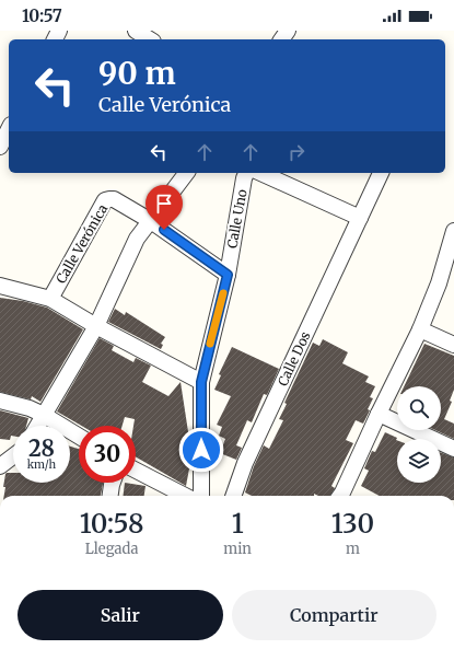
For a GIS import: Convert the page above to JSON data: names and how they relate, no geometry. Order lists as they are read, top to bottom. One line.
{"streets":{"street":["Calle Uno","Calle Verónica","Calle Dos"]},"crossings":[["Calle Uno","Calle Verónica"]],"page":{"status":"10:57","turn":["90 m","Calle Verónica"],"speed":"28 km/h","limit":"30","eta":["10:58","Llegada","1","min","130","m"],"buttons":["Salir","Compartir"]}}
